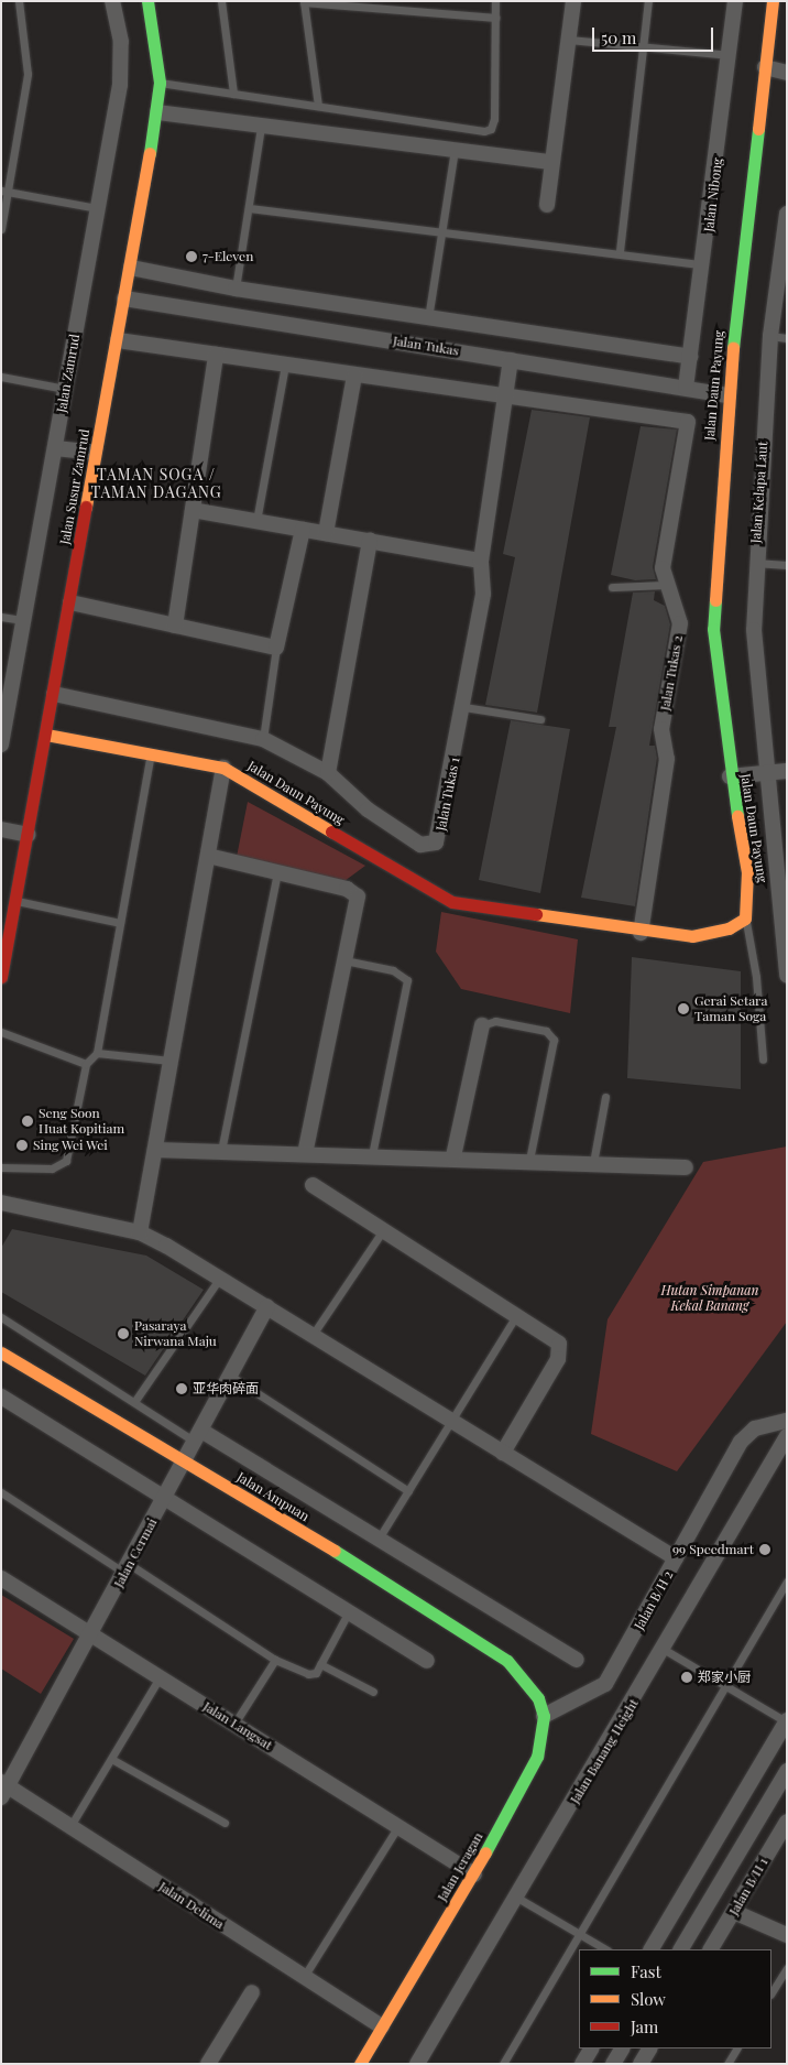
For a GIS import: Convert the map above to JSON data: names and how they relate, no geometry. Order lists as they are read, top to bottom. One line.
{"streets":{"street":["Jalan Nibong","Jalan Tukas","Jalan Zamrud","Jalan Daun Payung","Jalan Susur Zamrud","Jalan Kelapa Laut","Jalan Tukas 2","Jalan Tukas 1","Jalan Ampuan","Jalan Cermai","Jalan B/H 2","Jalan Langsat","Jalan Banang Height","Jalan Jeragan","Jalan B/H 1","Jalan Delima"]},"crossings":[["Jalan Nibong","Jalan Tukas"],["Jalan Tukas","Jalan Daun Payung"],["Jalan Tukas","Jalan Susur Zamrud"],["Jalan Tukas","Jalan Tukas 1"],["Jalan Daun Payung","Jalan Susur Zamrud"],["Jalan Daun Payung","Jalan Tukas 2"],["Jalan Susur Zamrud","Jalan Tukas 1"],["Jalan Tukas 2","Jalan Tukas 1"],["Jalan Ampuan","Jalan Cermai"],["Jalan Ampuan","Jalan B/H 2"],["Jalan Ampuan","Jalan Jeragan"],["Jalan Cermai","Jalan Langsat"],["Jalan Cermai","Jalan Delima"],["Jalan B/H 2","Jalan Jeragan"],["Jalan Langsat","Jalan Jeragan"],["Jalan Jeragan","Jalan Delima"]],"districts":["TAMAN SOGA / TAMAN DAGANG"],"parks":["Hutan Simpanan Kekal Banang"],"places":["7-Eleven","Gerai Setara Taman Soga","Seng Soon Huat Kopitiam","Sing Wei Wei","Pasaraya Nirwana Maju","亚华肉碎面","99 Speedmart","郑家小厨"],"legend":["Fast","Slow","Jam"],"scale_bar":"50 m"}
